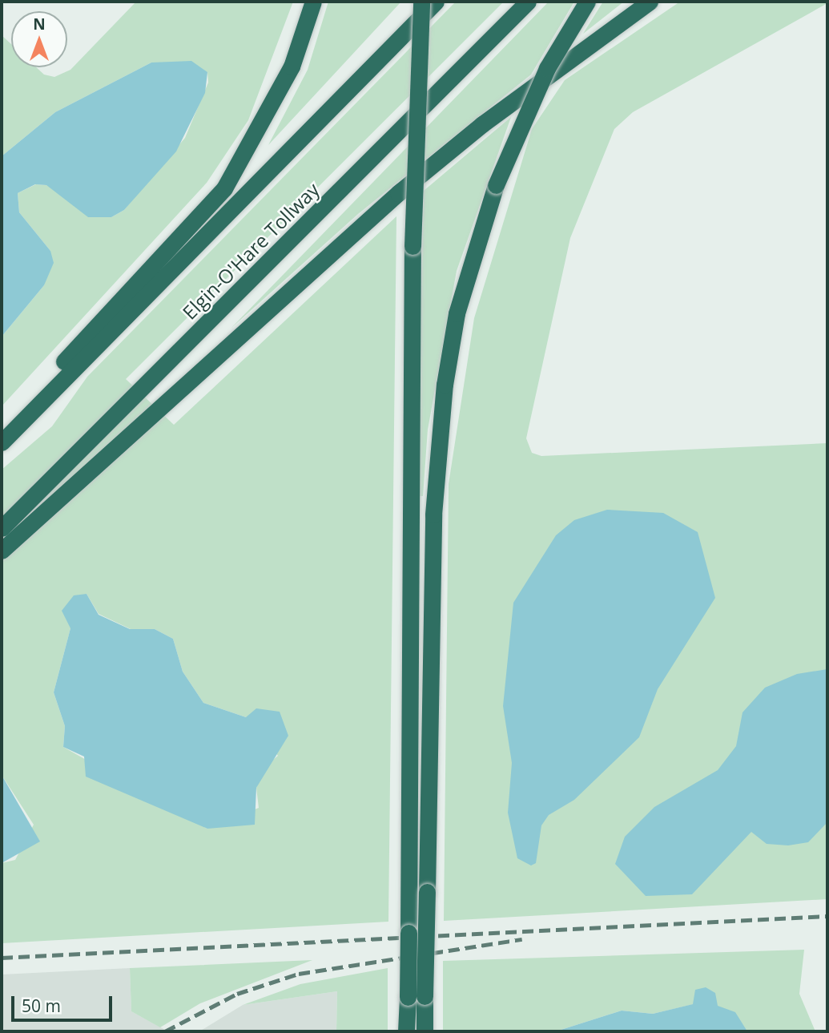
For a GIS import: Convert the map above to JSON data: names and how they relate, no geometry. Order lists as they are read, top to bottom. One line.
{"streets":{"highway":["Elgin-O'Hare Tollway"]},"scale_bar":"50 m","north":"top"}
